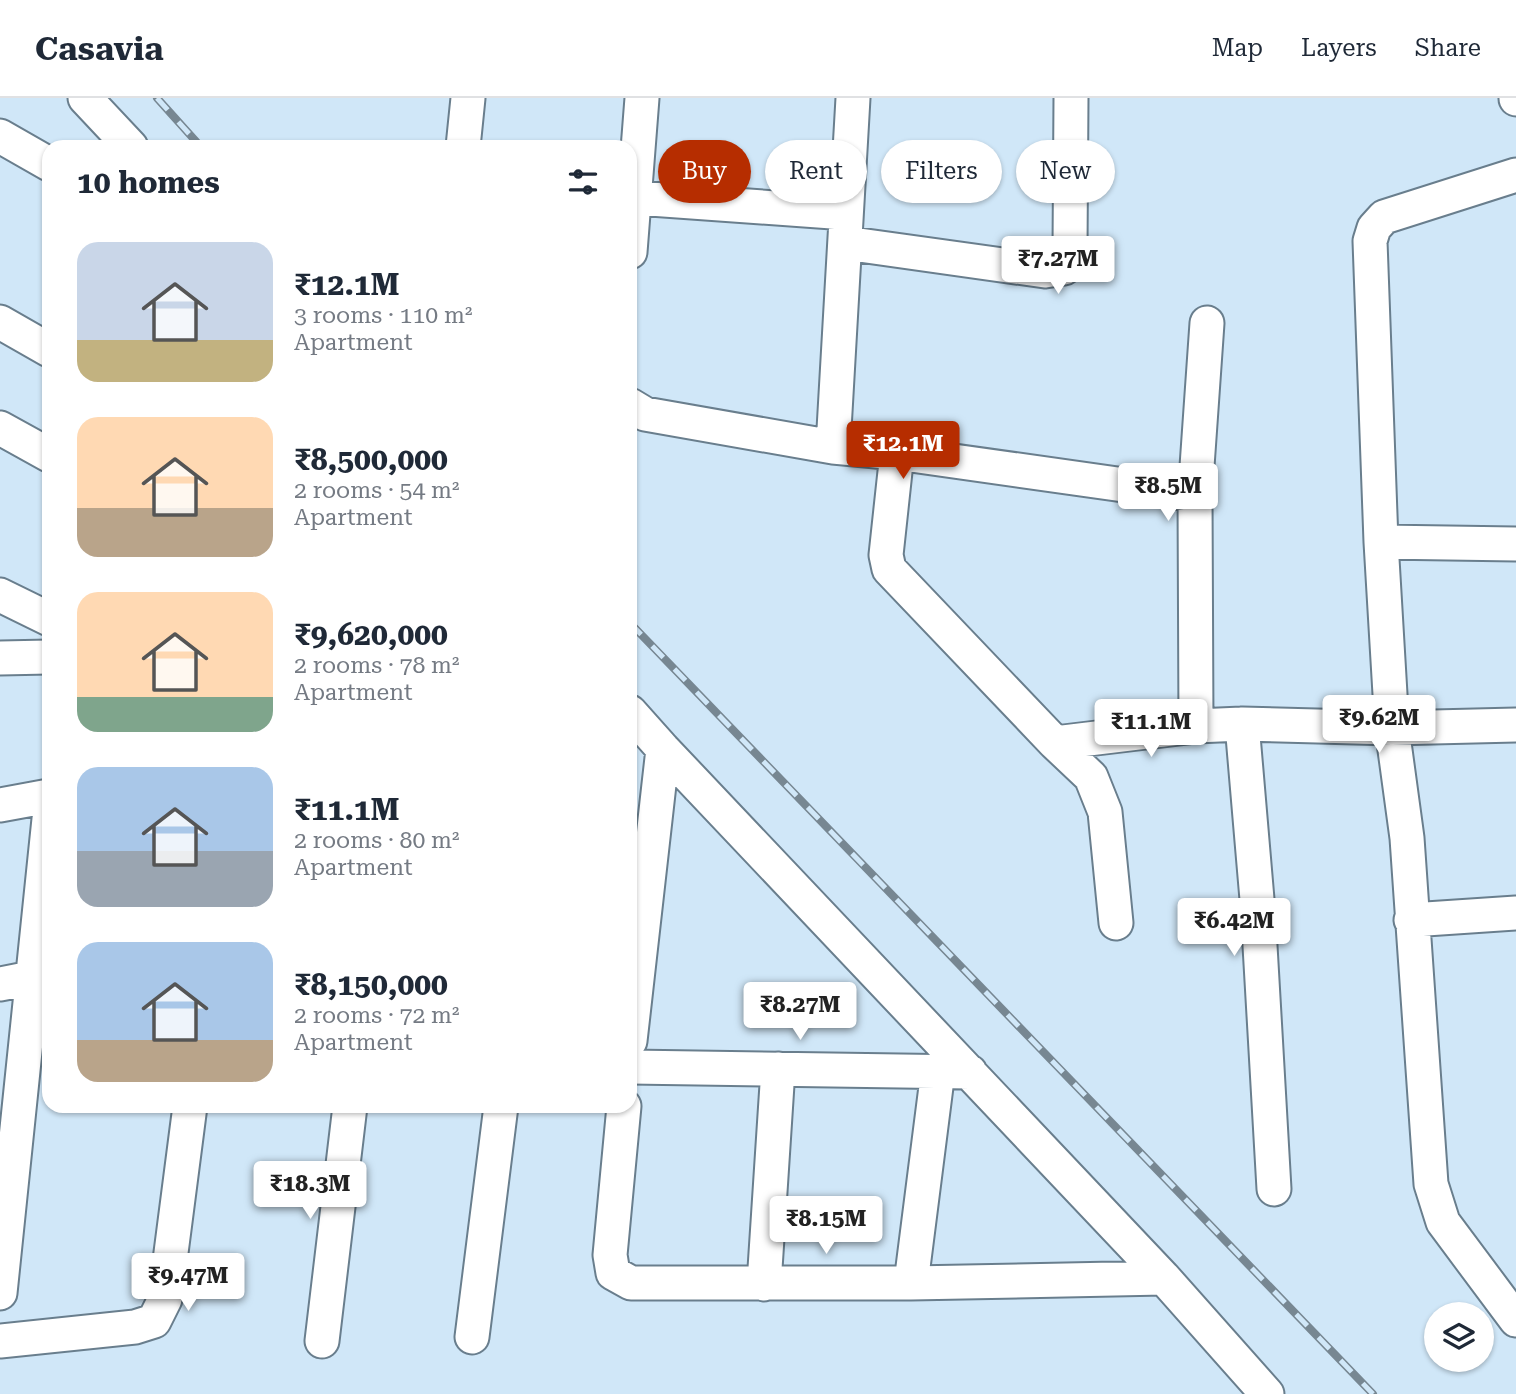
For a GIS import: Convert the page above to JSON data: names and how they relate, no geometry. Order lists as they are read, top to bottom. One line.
{"page":{"header":"Casavia","nav":["Map","Layers","Share"],"chip":["Buy","Rent","Filters","New"],"heading":"10 homes","list":[{"name":"₹12.1M","note":"3 rooms · 110 m² · Apartment"},{"name":"₹8,500,000","note":"2 rooms · 54 m² · Apartment"},{"name":"₹9,620,000","note":"2 rooms · 78 m² · Apartment"},{"name":"₹11.1M","note":"2 rooms · 80 m² · Apartment"},{"name":"₹8,150,000","note":"2 rooms · 72 m² · Apartment"}],"price":["₹7.27M","₹12.1M","₹8.5M","₹9.62M","₹11.1M","₹6.42M","₹8.27M","₹18.3M","₹8.15M","₹9.47M"]}}
